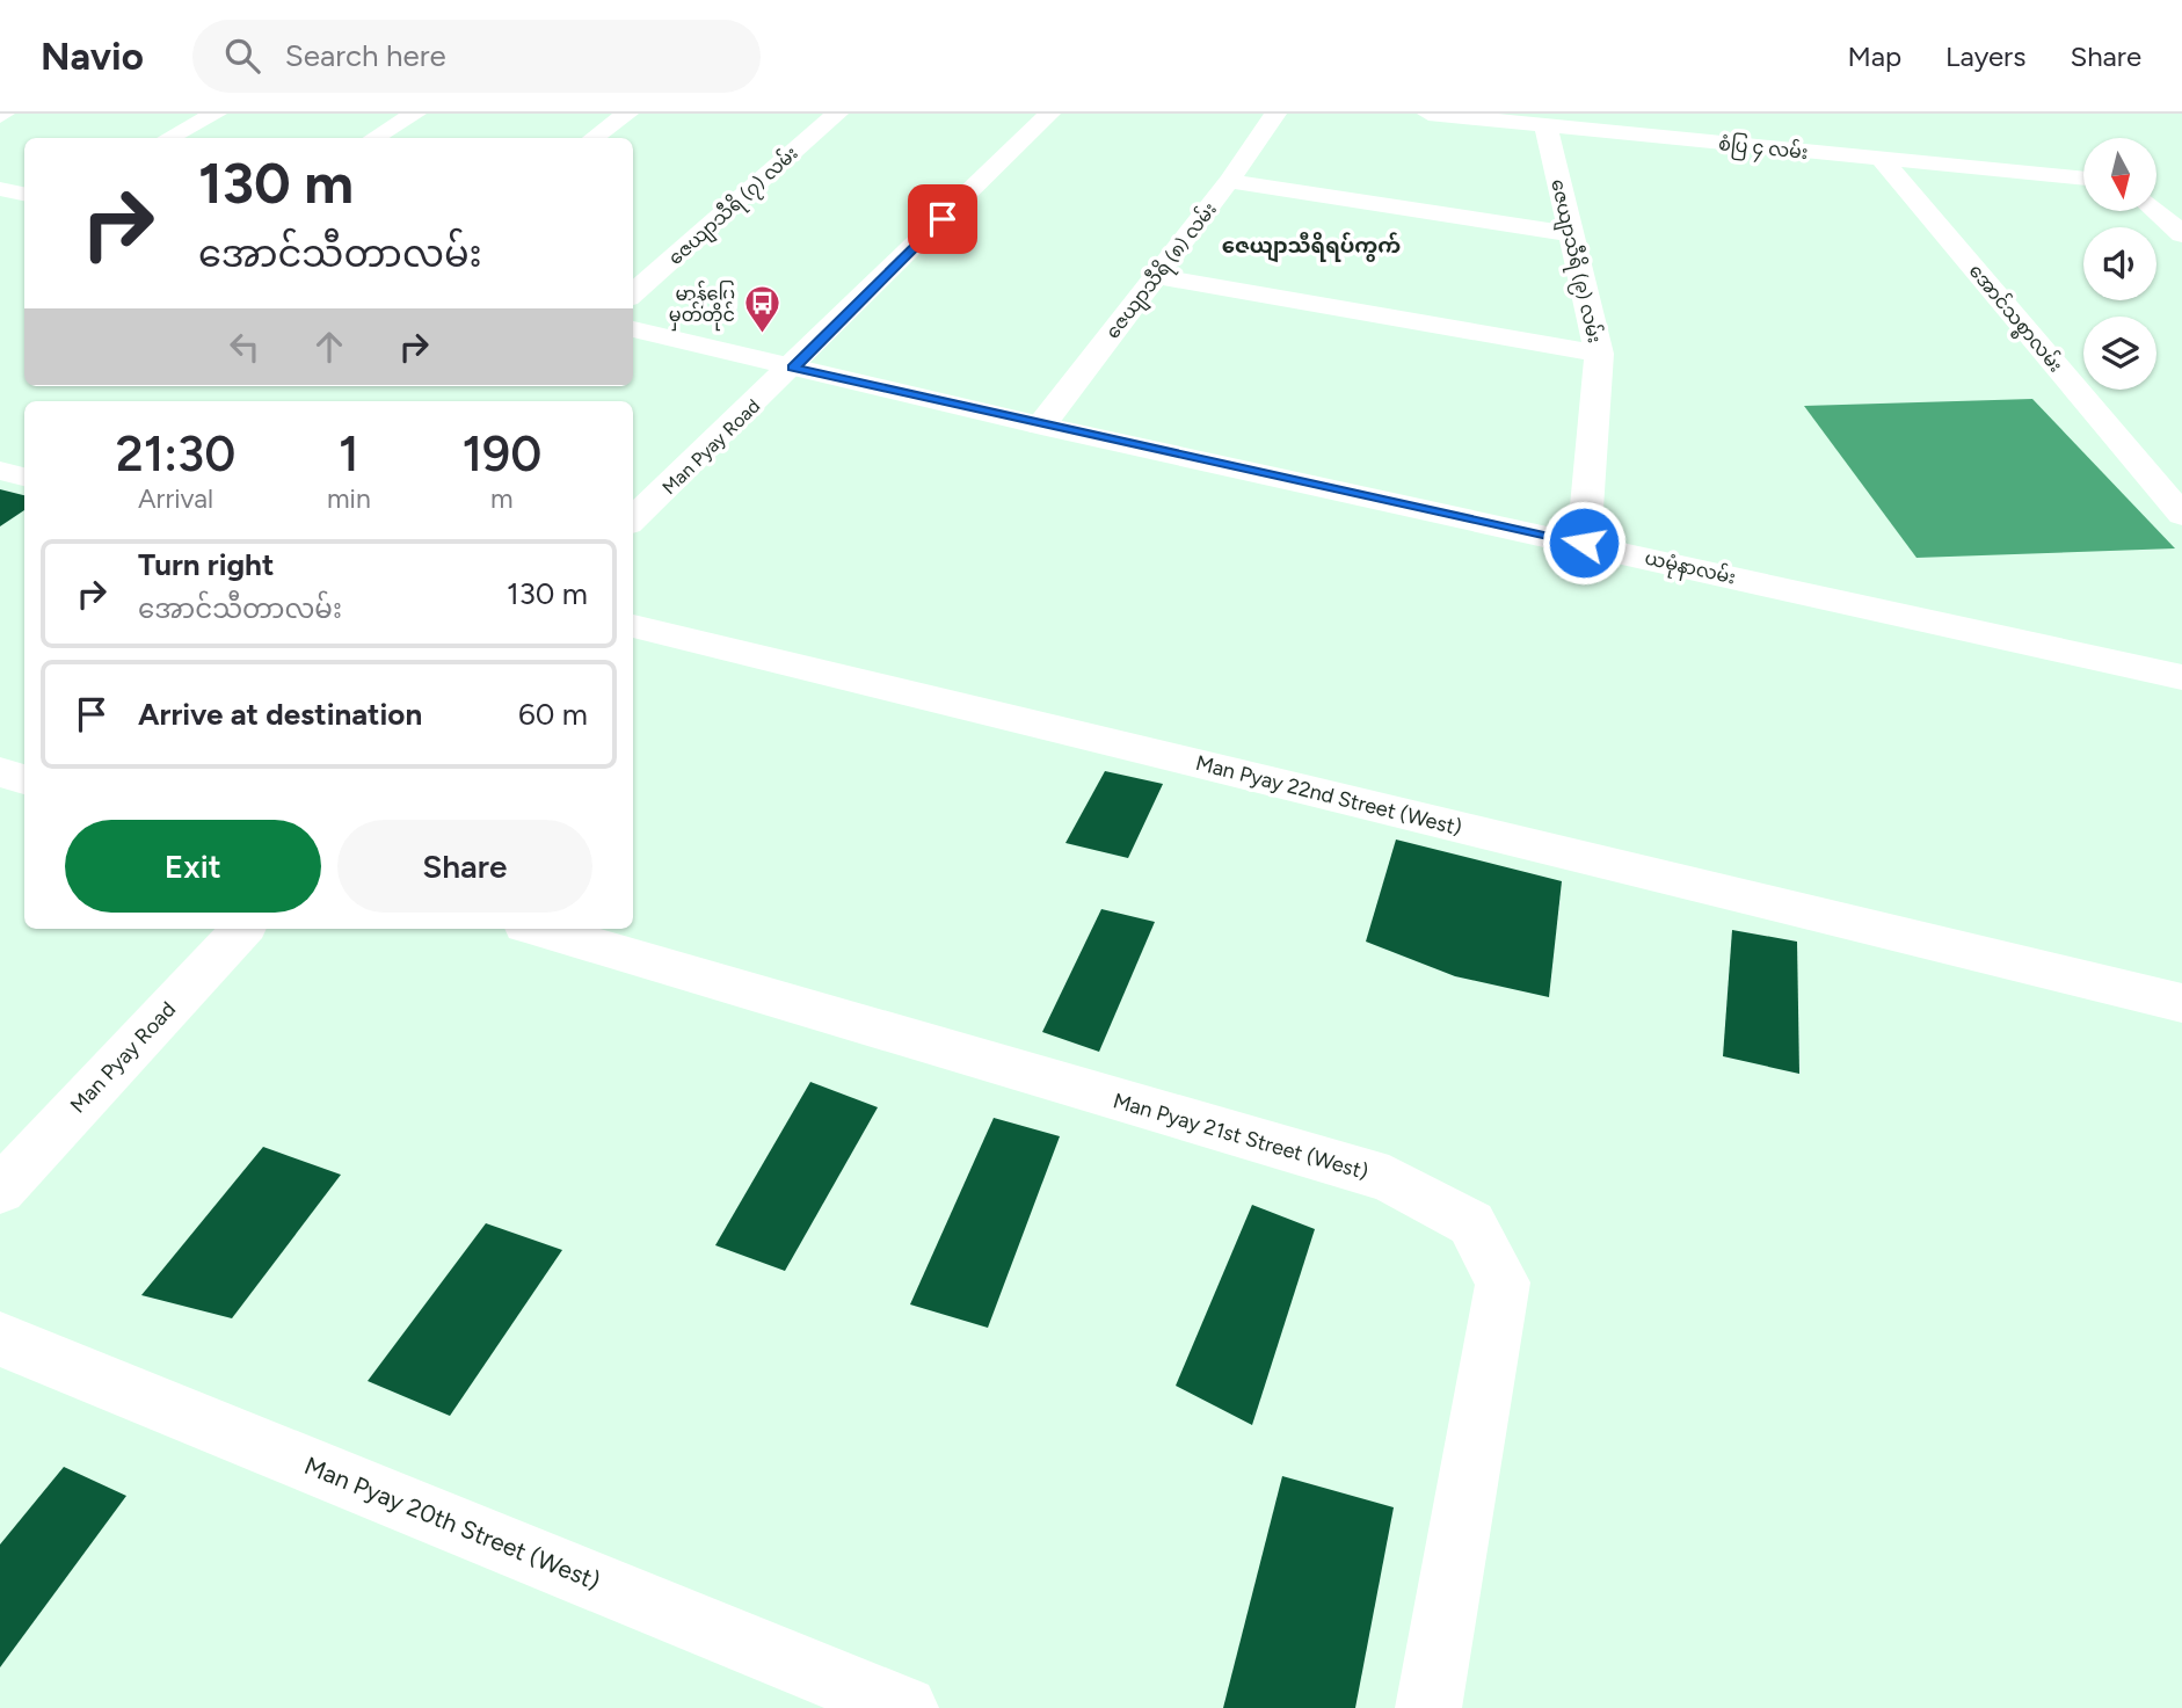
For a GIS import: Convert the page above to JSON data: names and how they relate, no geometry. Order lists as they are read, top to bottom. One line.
{"streets":{"street":["စံပြ ၄ လမ်း","ဇေယျာသီရိ (၇) လမ်း","ဇေယျာသီရိ (၉) လမ်း","ဇေယျာသီရိ (၈) လမ်း","အောင်သစ္စာလမ်း","Man Pyay Road","ယမုံနာလမ်း","Man Pyay 22nd Street (West)","Man Pyay 21st Street (West)","Man Pyay 20th Street (West)"]},"crossings":[["စံပြ ၄ လမ်း","ဇေယျာသီရိ (၉) လမ်း"],["စံပြ ၄ လမ်း","အောင်သစ္စာလမ်း"],["ဇေယျာသီရိ (၉) လမ်း","ယမုံနာလမ်း"],["ဇေယျာသီရိ (၈) လမ်း","ယမုံနာလမ်း"],["Man Pyay Road","ယမုံနာလမ်း"]],"districts":["ဇေယျာသီရိရပ်ကွက်"],"places":{"bus stop":["မာန်ပြေ မှတ်တိုင်"]},"north":"bottom","page":{"header":"Navio","search":"Search here","nav":["Map","Layers","Share"],"turn":["130 m","အောင်သီတာလမ်း"],"eta":["21:30","Arrival","1","min","190","m"],"list":[{"name":"Turn right","note":"အောင်သီတာလမ်း","value":"130 m"},{"name":"Arrive at destination","value":"60 m"}],"buttons":["Exit","Share"]}}
